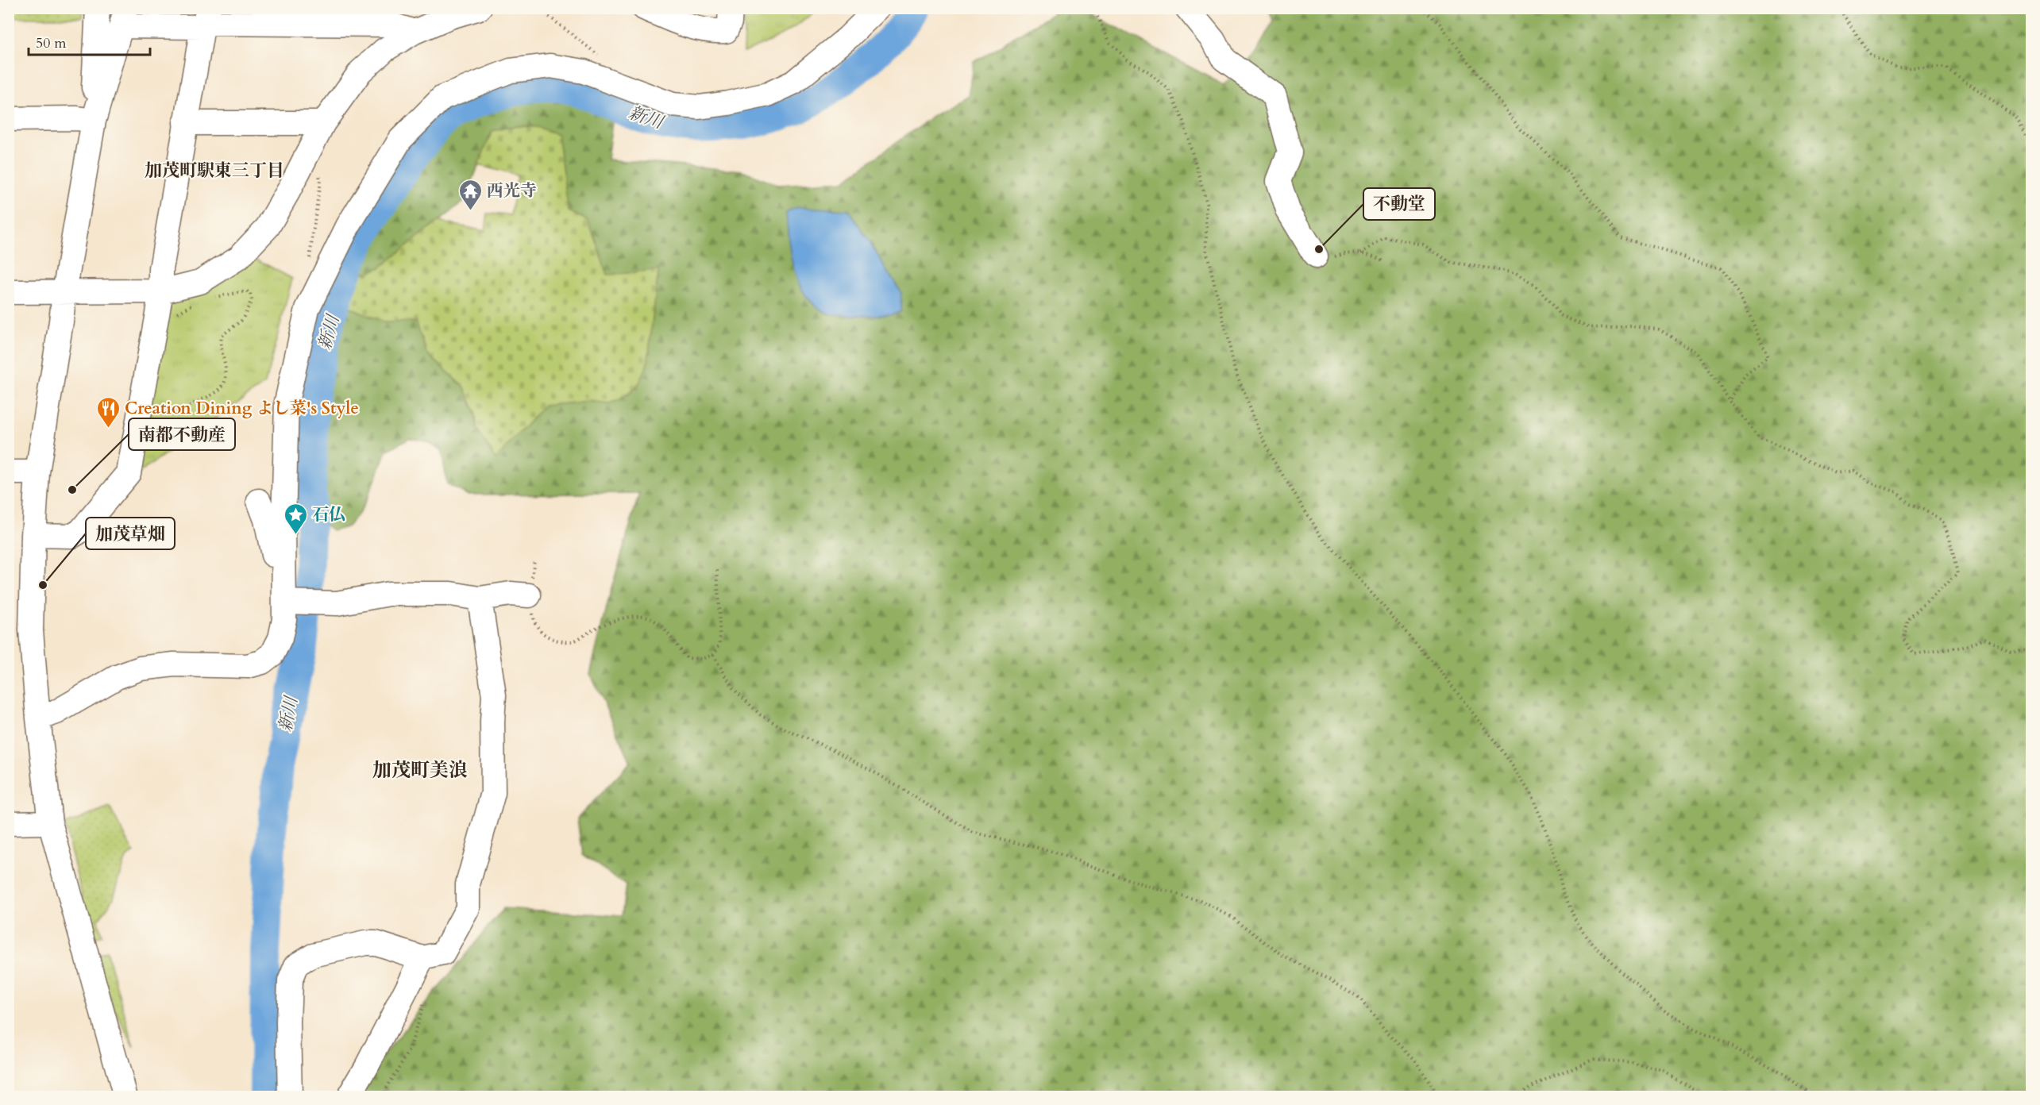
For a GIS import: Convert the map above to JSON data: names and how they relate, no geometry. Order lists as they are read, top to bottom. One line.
{"districts":["加茂町駅東三丁目","加茂町美浪"],"water":["新川"],"places":{"temple":["西光寺"],"other":["不動堂","南都不動産","加茂草畑"],"restaurant":["Creation Dining よし菜's Style"],"place":["石仏"]},"scale_bar":"50 m"}
